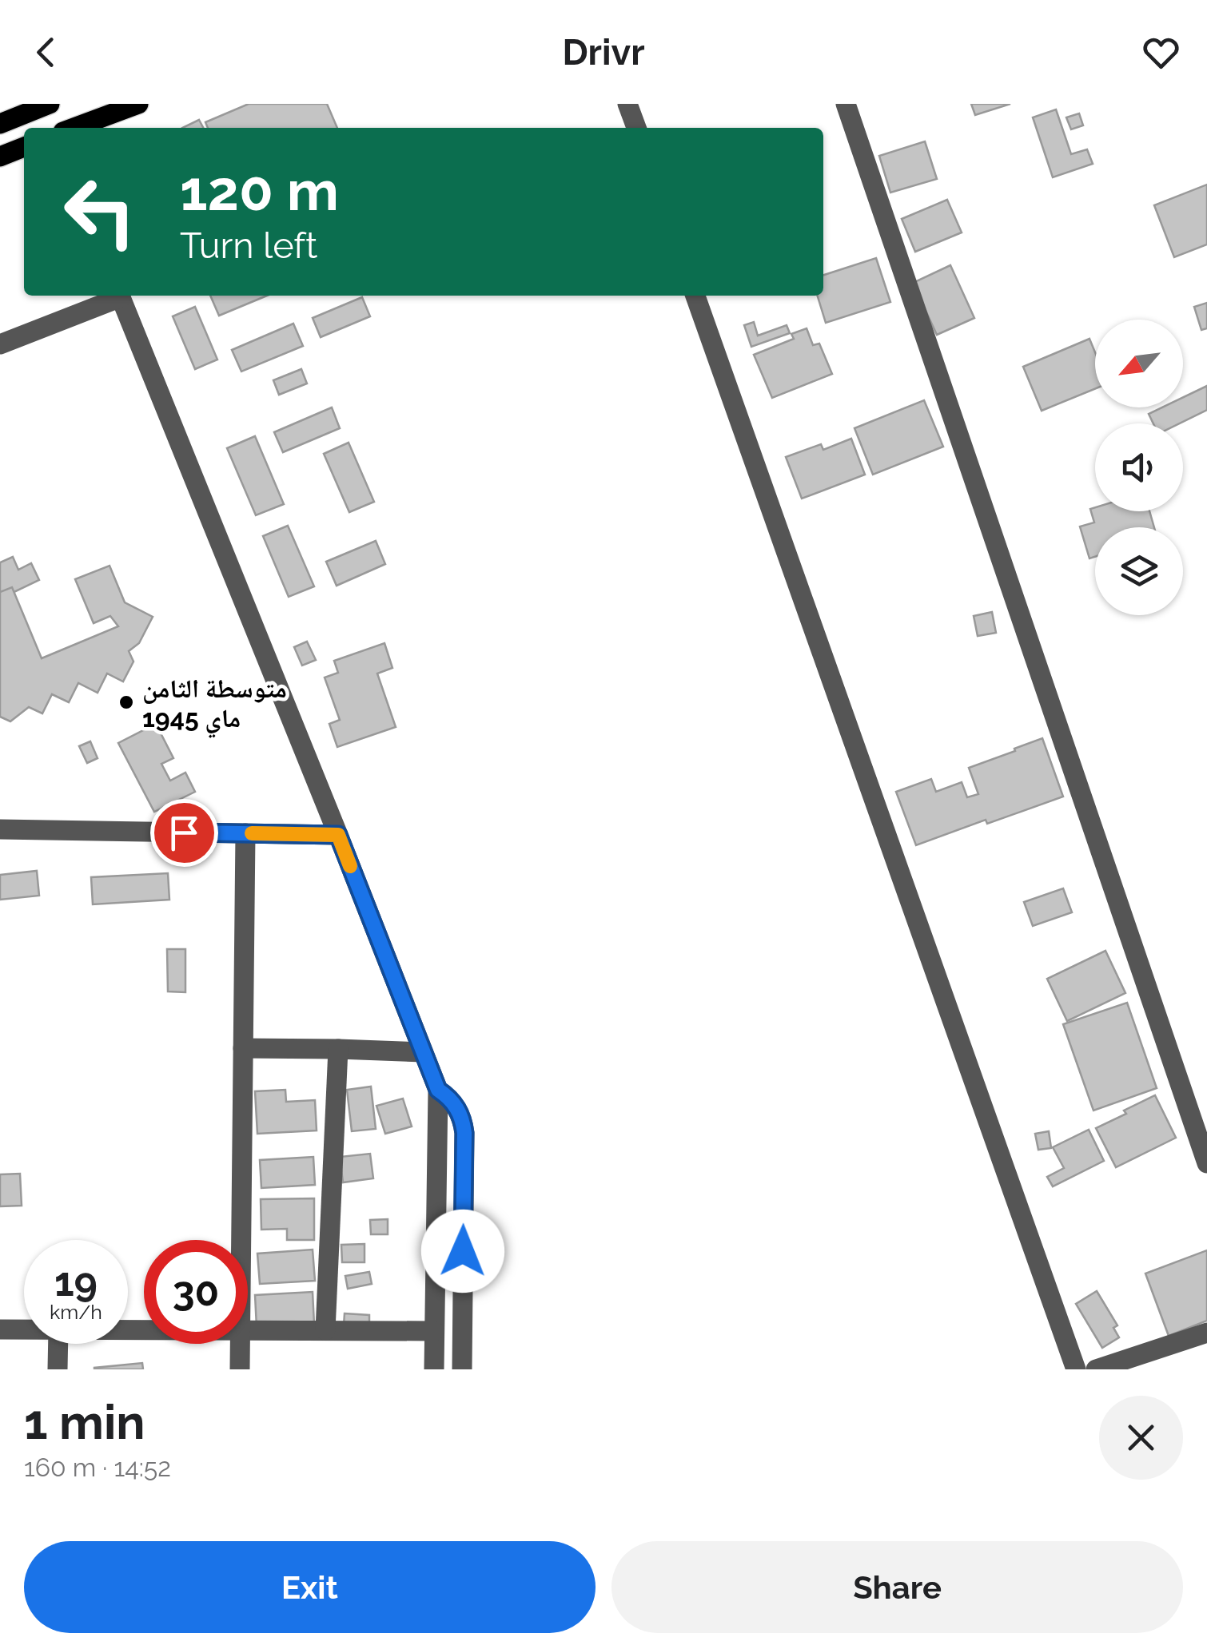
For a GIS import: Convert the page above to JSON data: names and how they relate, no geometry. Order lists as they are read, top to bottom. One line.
{"places":["متوسطة الثامن ماي 1945"],"north":"bottom left","page":{"header":"Drivr","turn":["120 m","Turn left"],"speed":"19 km/h","limit":"30","heading":["1 min","160 m · 14:52"],"buttons":["Exit","Share"]}}
